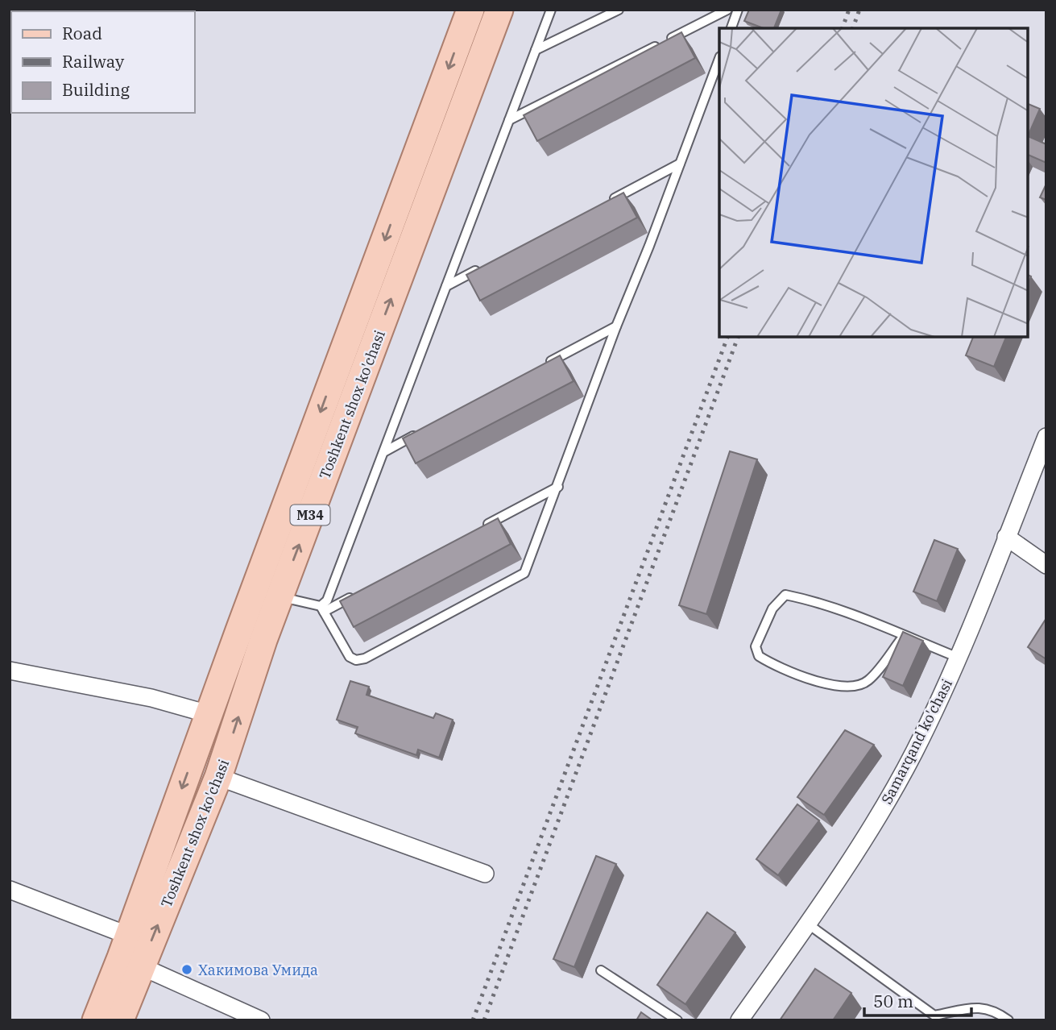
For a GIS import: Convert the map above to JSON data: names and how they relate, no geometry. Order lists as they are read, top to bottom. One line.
{"streets":{"main road":["Toshkent shox ko'chasi","M34"],"street":["Samarqand ko'chasi"]},"places":["Хакимова Умида"],"legend":["Road","Railway","Building"],"scale_bar":"50 m"}
